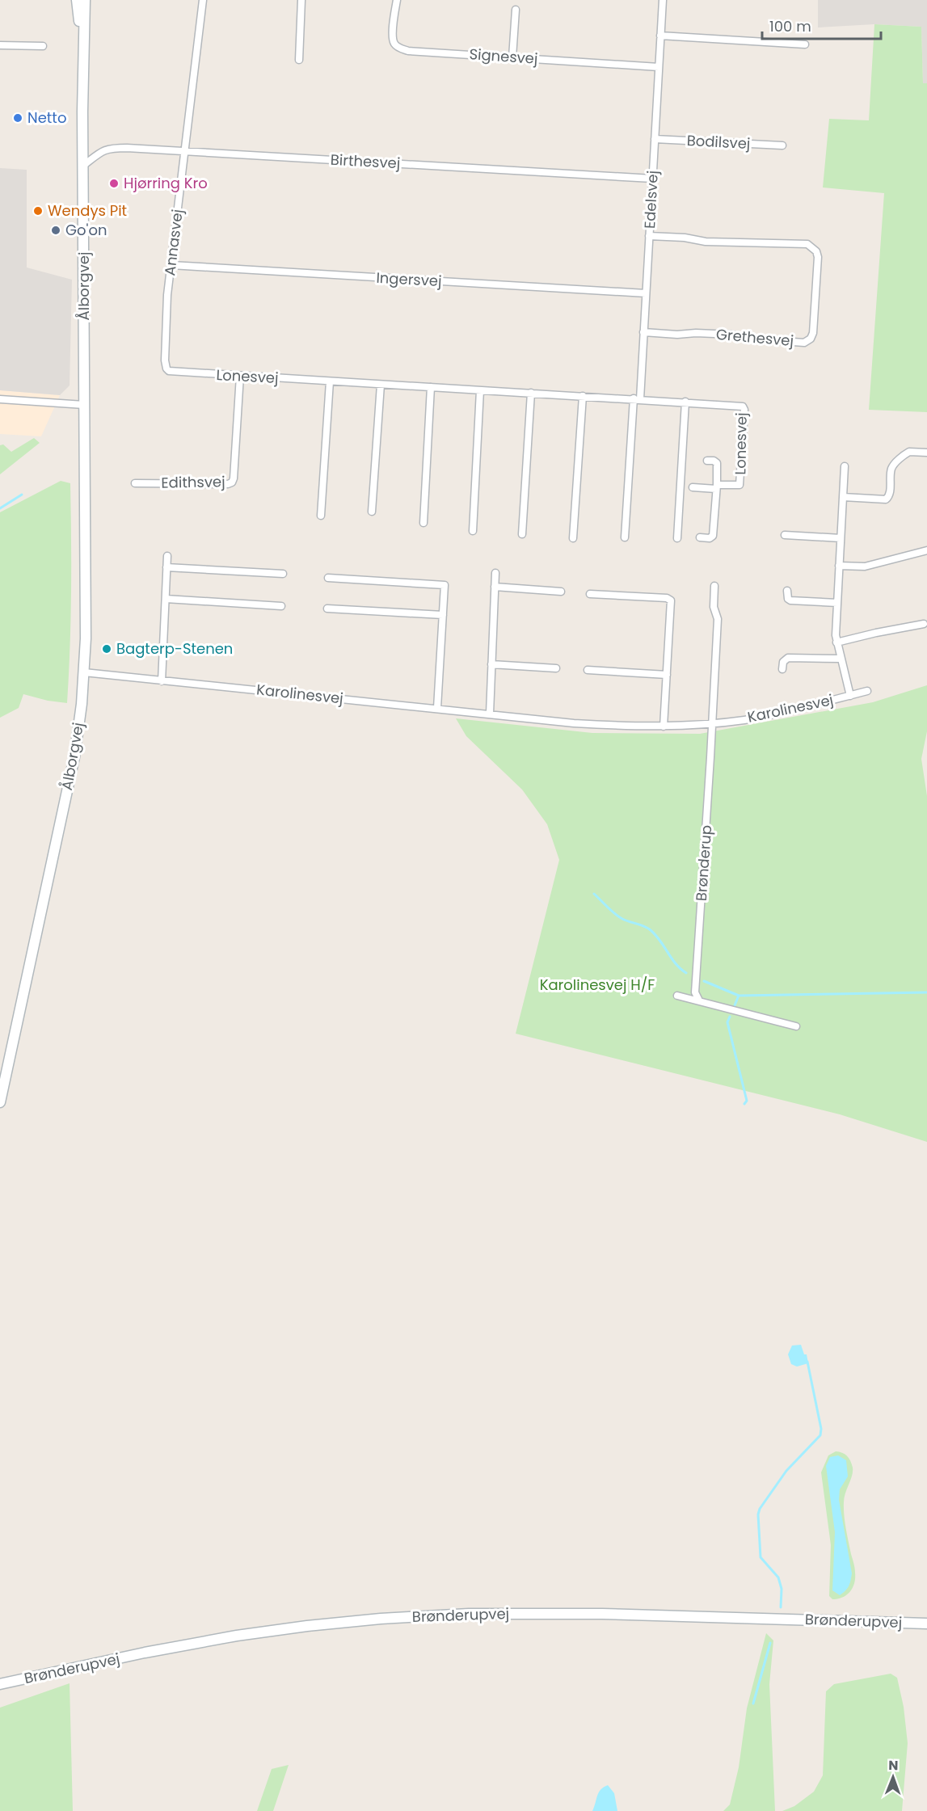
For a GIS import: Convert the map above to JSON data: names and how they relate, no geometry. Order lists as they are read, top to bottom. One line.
{"streets":{"main road":["Ålborgvej","Brønderupvej"],"street":["Signesvej","Bodilsvej","Birthesvej","Edelsvej","Annasvej","Ingersvej","Grethesvej","Lonesvej","Edithsvej","Karolinesvej","Brønderup"]},"crossings":[["Signesvej","Edelsvej"],["Bodilsvej","Edelsvej"],["Birthesvej","Edelsvej"],["Birthesvej","Annasvej"],["Birthesvej","Ålborgvej"],["Edelsvej","Ingersvej"],["Edelsvej","Grethesvej"],["Edelsvej","Lonesvej"],["Annasvej","Ingersvej"],["Annasvej","Lonesvej"],["Ålborgvej","Karolinesvej"],["Lonesvej","Edithsvej"],["Karolinesvej","Brønderup"]],"parks":["Karolinesvej H/F"],"places":["Netto","Hjørring Kro","Wendys Pit","Go'on","Bagterp-Stenen"],"scale_bar":"100 m","north":"top"}
